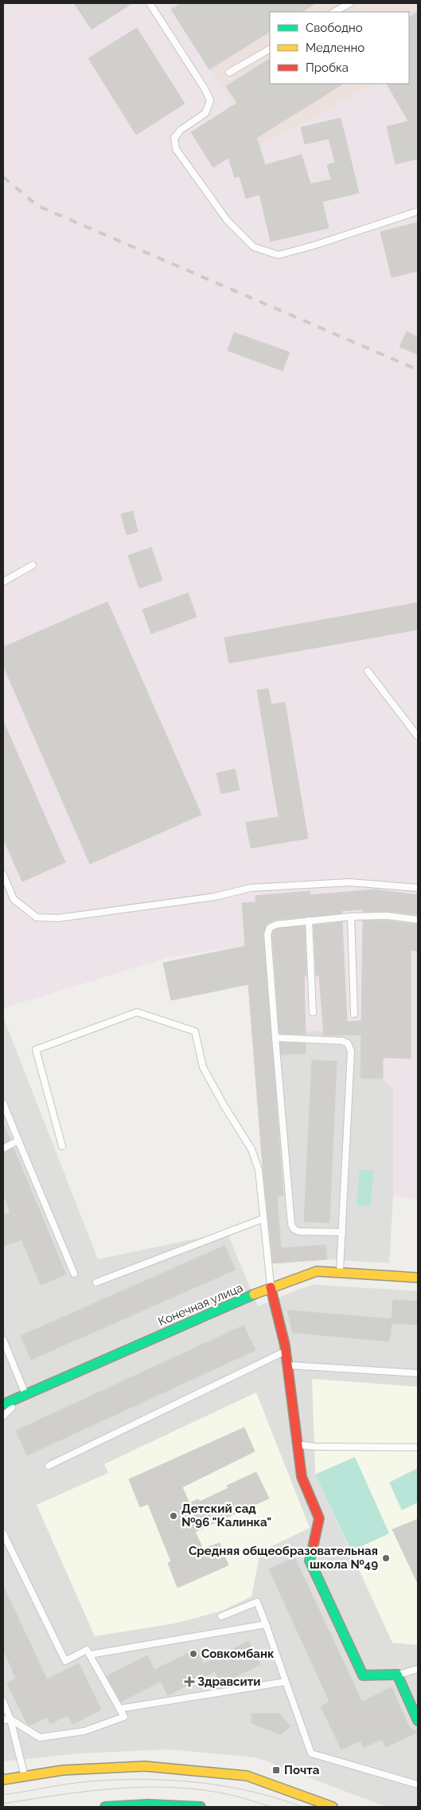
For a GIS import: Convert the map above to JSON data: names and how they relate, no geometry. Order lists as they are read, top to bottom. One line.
{"streets":{"street":["Конечная улица"]},"places":{"other":["Детский сад №96 \"Калинка\"","Средняя общеобразовательная школа №49","Совкомбанк"],"health":["Здравсити"],"transit":["Почта"]},"legend":["Свободно","Медленно","Пробка"]}
